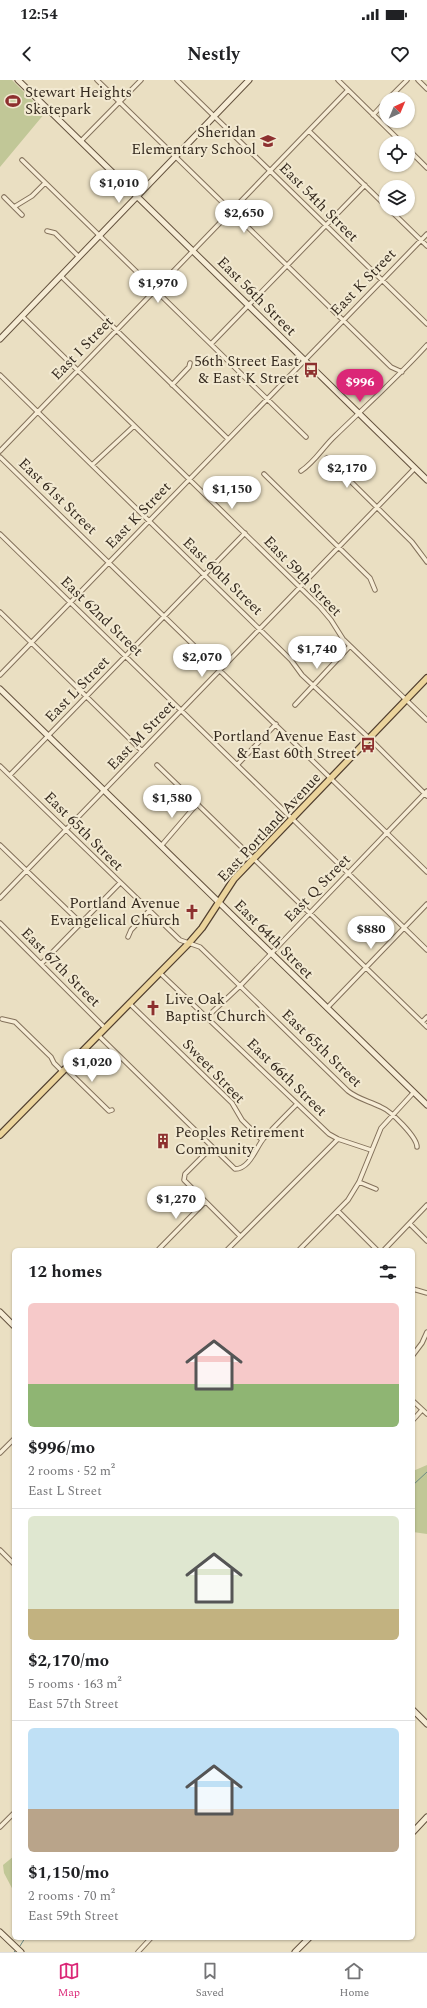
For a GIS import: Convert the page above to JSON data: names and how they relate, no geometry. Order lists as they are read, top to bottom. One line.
{"streets":{"main road":["East Portland Avenue"],"street":["East 54th Street","East K Street","East 56th Street","East I Street","East 61st Street","East 60th Street","East 59th Street","East 62nd Street","East L Street","East M Street","East 65th Street","East Q Street","East 64th Street","East 67th Street","Sweet Street","East 66th Street"]},"crossings":[["East 54th Street","East K Street"],["East 54th Street","East I Street"],["East K Street","East 56th Street"],["East K Street","East 61st Street"],["East K Street","East 60th Street"],["East K Street","East 59th Street"],["East K Street","East 62nd Street"],["East 56th Street","East I Street"],["East 56th Street","East M Street"],["East I Street","East 60th Street"],["East I Street","East 59th Street"],["East 61st Street","East L Street"],["East 61st Street","East M Street"],["East 61st Street","East Portland Avenue"],["East 61st Street","East Q Street"],["East 60th Street","East L Street"],["East 60th Street","East M Street"],["East 60th Street","East Portland Avenue"],["East 60th Street","East Q Street"],["East 59th Street","East L Street"],["East 59th Street","East M Street"],["East 59th Street","East Portland Avenue"],["East 62nd Street","East L Street"],["East 62nd Street","East M Street"],["East 62nd Street","East Portland Avenue"],["East 62nd Street","East Q Street"],["East L Street","East 65th Street"],["East L Street","East 64th Street"],["East M Street","East 65th Street"],["East M Street","East 64th Street"],["East Portland Avenue","East 65th Street"],["East Portland Avenue","East 64th Street"],["East Portland Avenue","East 67th Street"],["East Portland Avenue","Sweet Street"],["East Portland Avenue","East 66th Street"],["East 65th Street","East Q Street"],["East Q Street","East 64th Street"],["East Q Street","East 66th Street"]],"places":{"sports":["Stewart Heights Skatepark"],"school or university":["Sheridan Elementary School"],"bus stop":["56th Street East & East K Street","Portland Avenue East & East 60th Street"],"church":["Portland Avenue Evangelical Church","Live Oak Baptist Church"],"building":["Peoples Retirement Community"]},"north":"top right","page":{"status":"12:54","header":"Nestly","price":["$1,010","$2,650","$1,970","$996","$2,170","$1,150","$1,740","$2,070","$1,580","$880","$1,020","$1,270"],"heading":"12 homes","list":[{"name":"$996/mo","note":"2 rooms · 52 m² · East L Street"},{"name":"$2,170/mo","note":"5 rooms · 163 m² · East 57th Street"},{"name":"$1,150/mo","note":"2 rooms · 70 m² · East 59th Street"}],"tabs":["Map","Saved","Home"]}}
